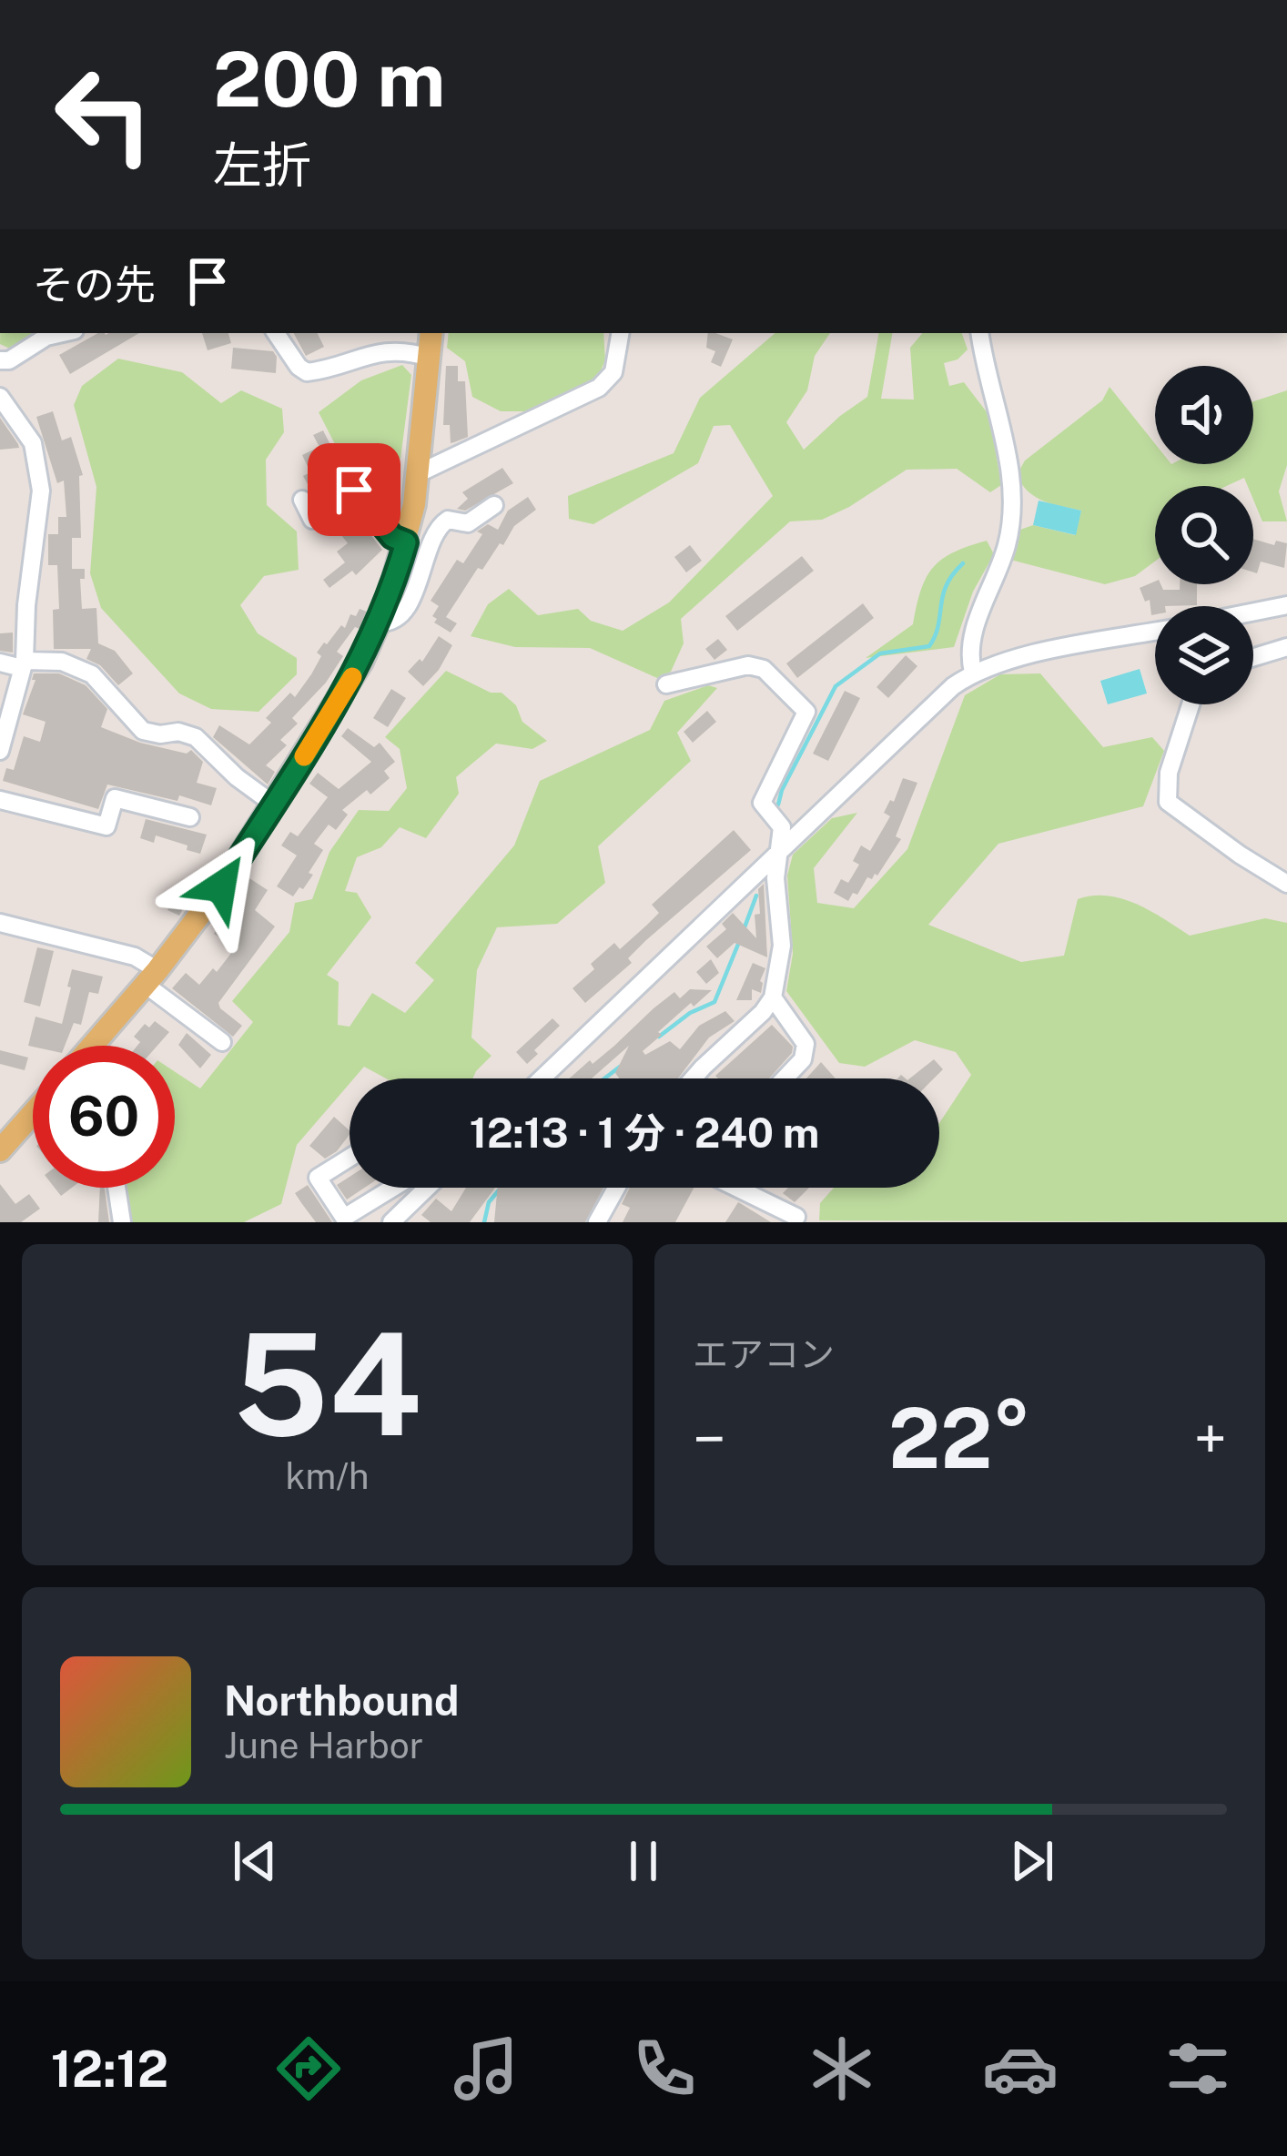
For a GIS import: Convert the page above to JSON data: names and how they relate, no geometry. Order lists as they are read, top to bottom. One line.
{"page":{"turn":["200 m","左折"],"then":"その先","limit":"60","trip":"12:13 · 1 分 · 240 m","tile":[["54","km/h"],"エアコン"],"heat":["−","22°","+"],"song":["Northbound","June Harbor"],"tabs":"12:12"}}
